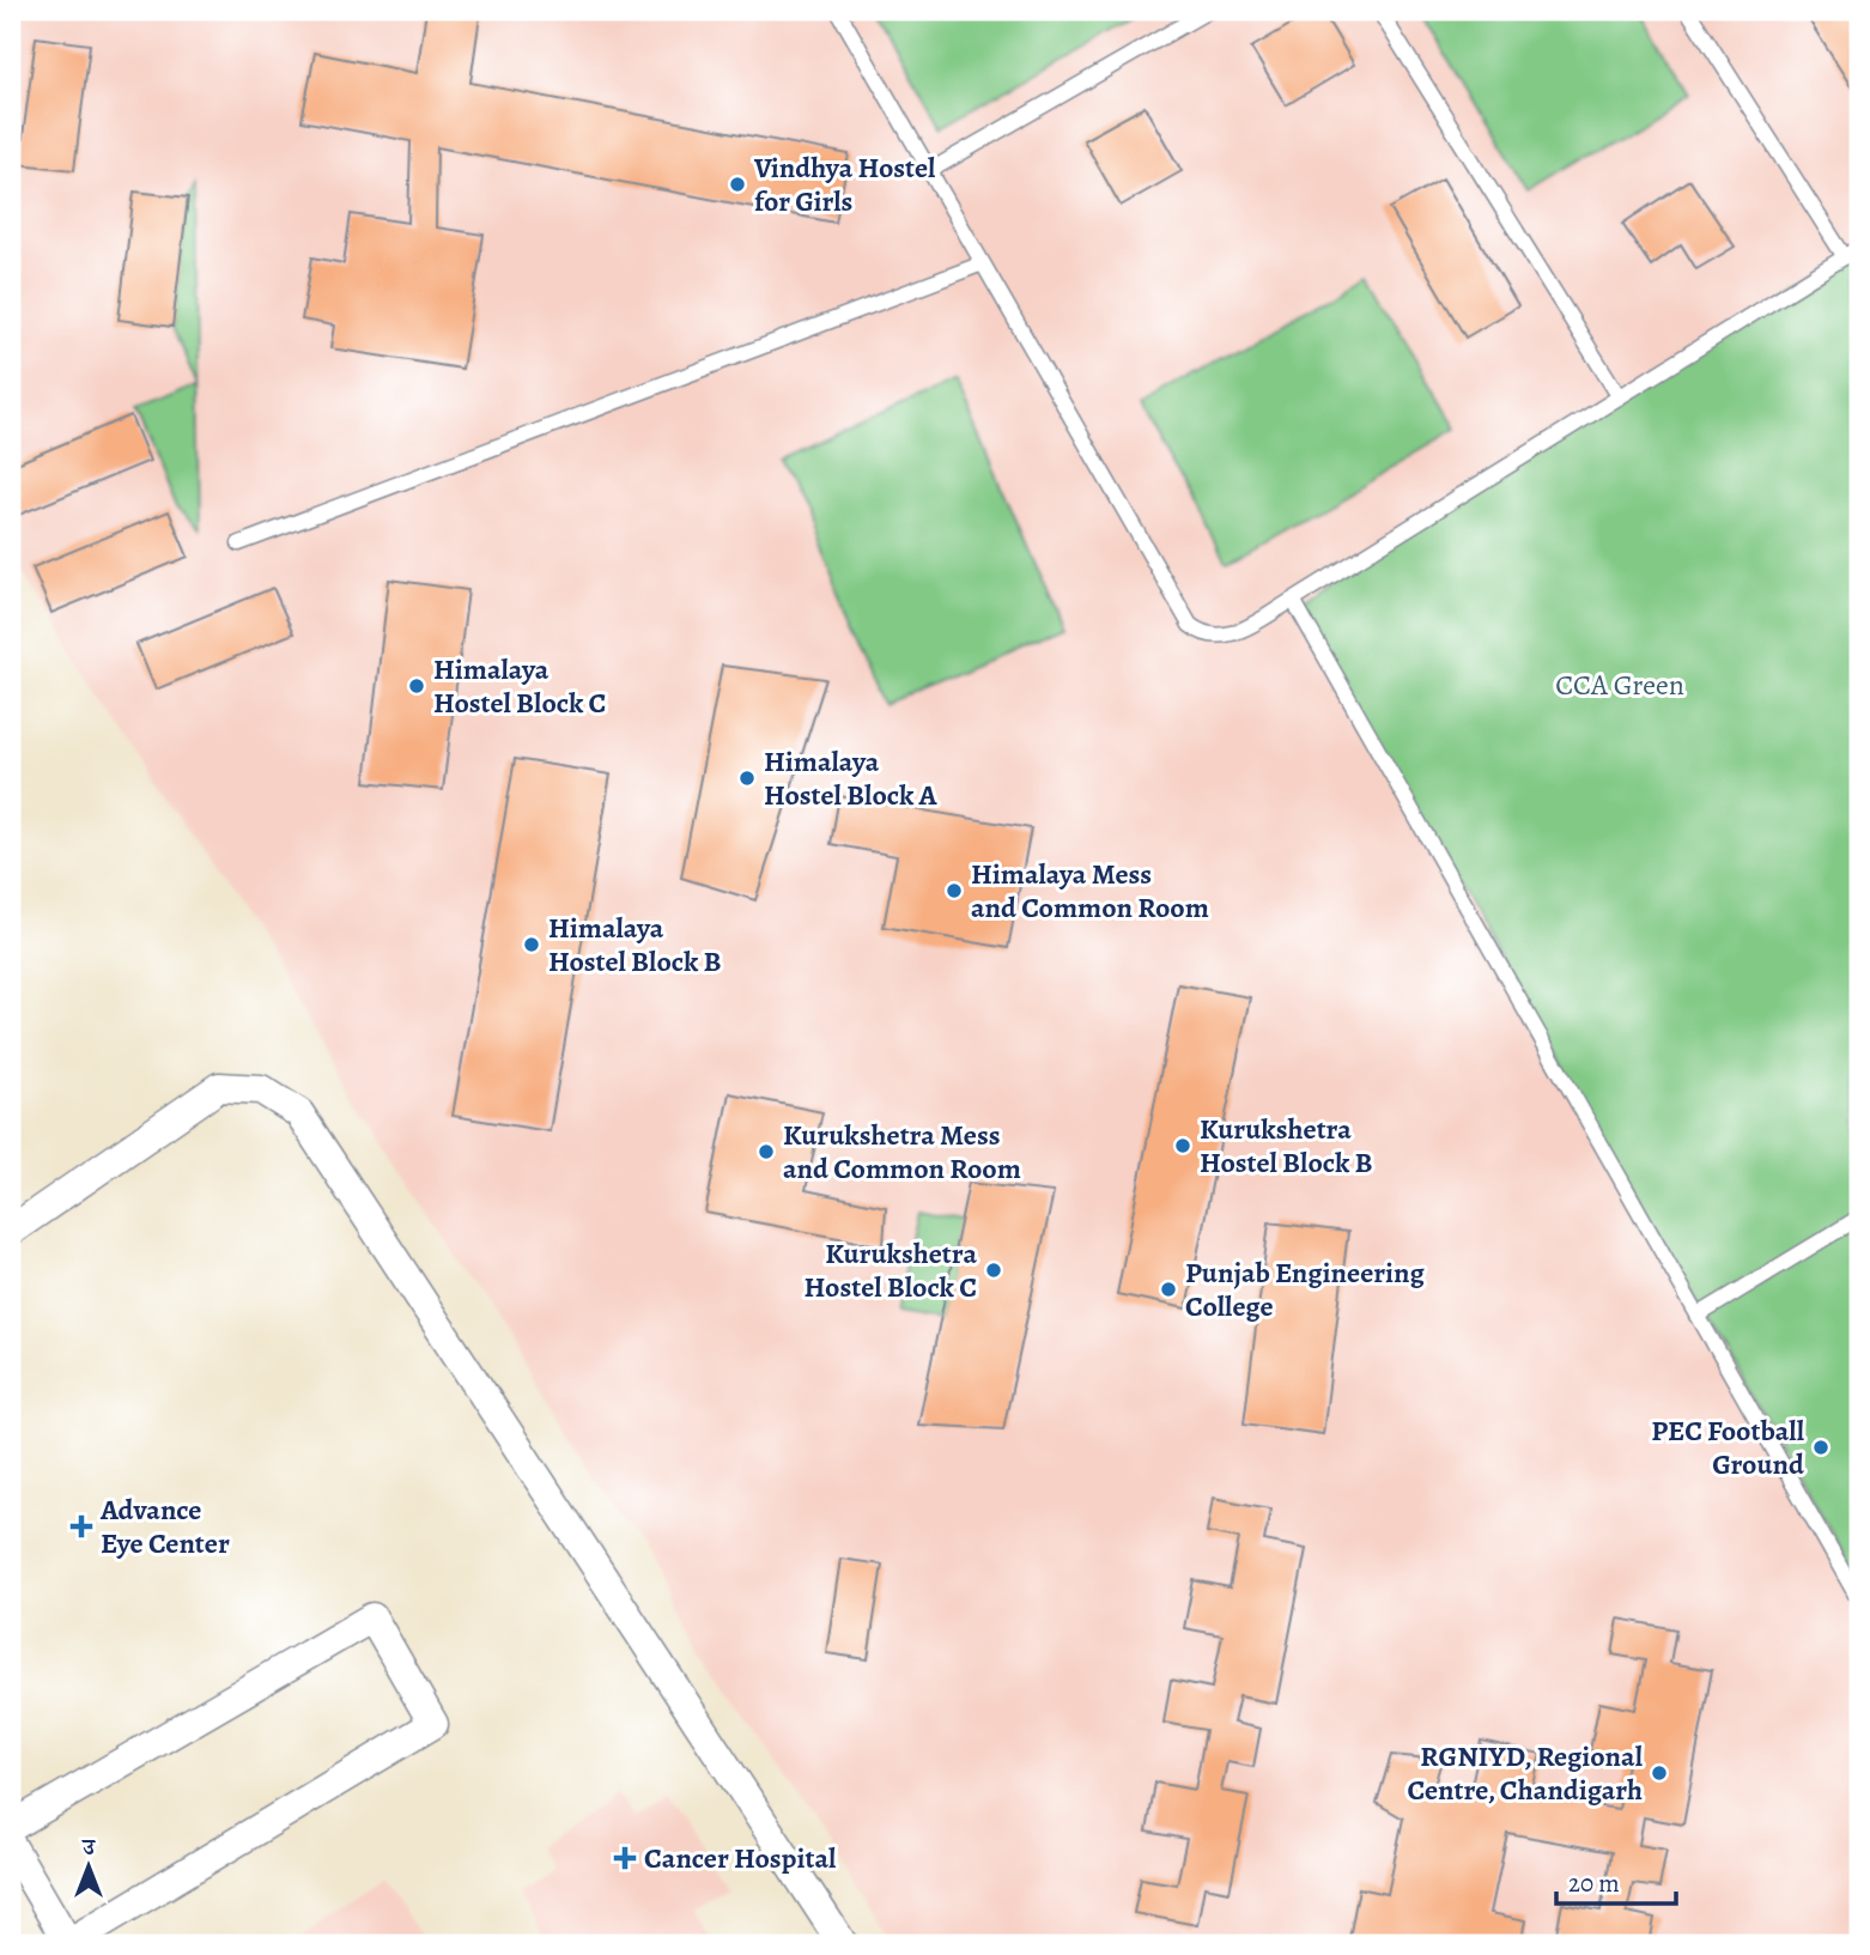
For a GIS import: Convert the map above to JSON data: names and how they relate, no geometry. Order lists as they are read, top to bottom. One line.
{"parks":["CCA Green"],"places":{"other":["Vindhya Hostel for Girls","Himalaya Hostel Block C","Himalaya Hostel Block A","Himalaya Mess and Common Room","Himalaya Hostel Block B","Kurukshetra Hostel Block B","Kurukshetra Mess and Common Room","Kurukshetra Hostel Block C","Punjab Engineering College","PEC Football Ground","RGNIYD, Regional Centre, Chandigarh"],"health":["Advance Eye Center","Cancer Hospital"]},"scale_bar":"20 m","north":"top"}
